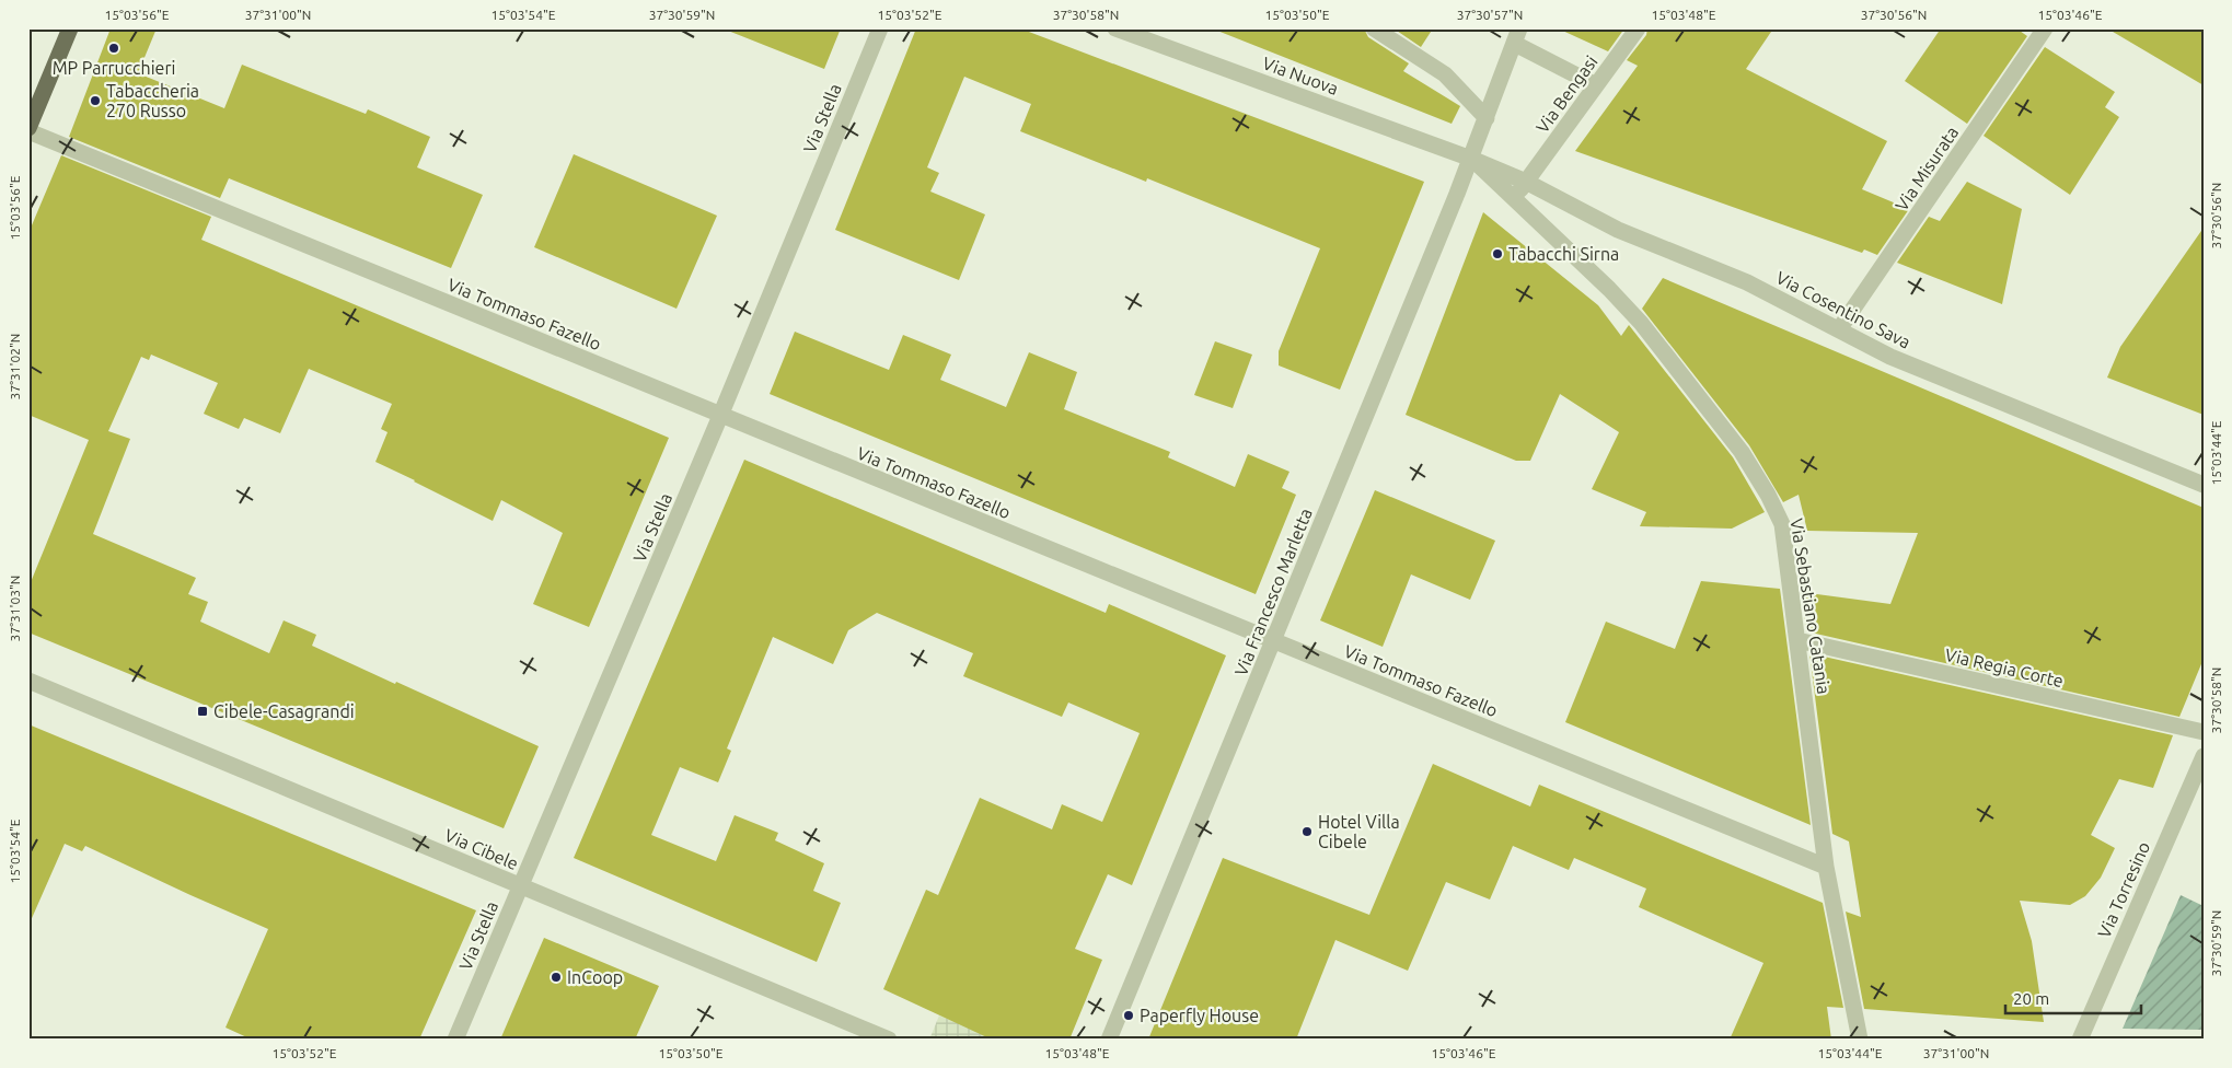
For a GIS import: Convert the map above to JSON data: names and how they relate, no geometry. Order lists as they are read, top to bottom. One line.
{"streets":{"street":["Via Nuova","Via Bengasi","Via Stella","Via Misurata","Via Cosentino Sava","Via Tommaso Fazello","Via Francesco Marletta","Via Sebastiano Catania","Via Regia Corte","Via Cibele","Via Torresino"]},"crossings":[["Via Nuova","Via Cosentino Sava"],["Via Nuova","Via Francesco Marletta"],["Via Nuova","Via Sebastiano Catania"],["Via Bengasi","Via Cosentino Sava"],["Via Bengasi","Via Sebastiano Catania"],["Via Stella","Via Tommaso Fazello"],["Via Stella","Via Cibele"],["Via Misurata","Via Cosentino Sava"],["Via Cosentino Sava","Via Francesco Marletta"],["Via Cosentino Sava","Via Sebastiano Catania"],["Via Tommaso Fazello","Via Francesco Marletta"],["Via Tommaso Fazello","Via Sebastiano Catania"],["Via Francesco Marletta","Via Sebastiano Catania"],["Via Sebastiano Catania","Via Regia Corte"]],"places":{"other":["MP Parrucchieri","Tabaccheria 270 Russo","Tabacchi Sirna","Hotel Villa Cibele","InCoop","Paperfly House"],"transit":["Cibele-Casagrandi"]},"scale_bar":"20 m","coordinates":["15°03'56\"E","37°31'00\"N","15°03'54\"E","37°30'59\"N","15°03'52\"E","37°30'58\"N","15°03'50\"E","37°30'57\"N","15°03'48\"E","37°30'56\"N","15°03'46\"E","37°31'02\"N","15°03'44\"E","37°31'03\"N"]}
